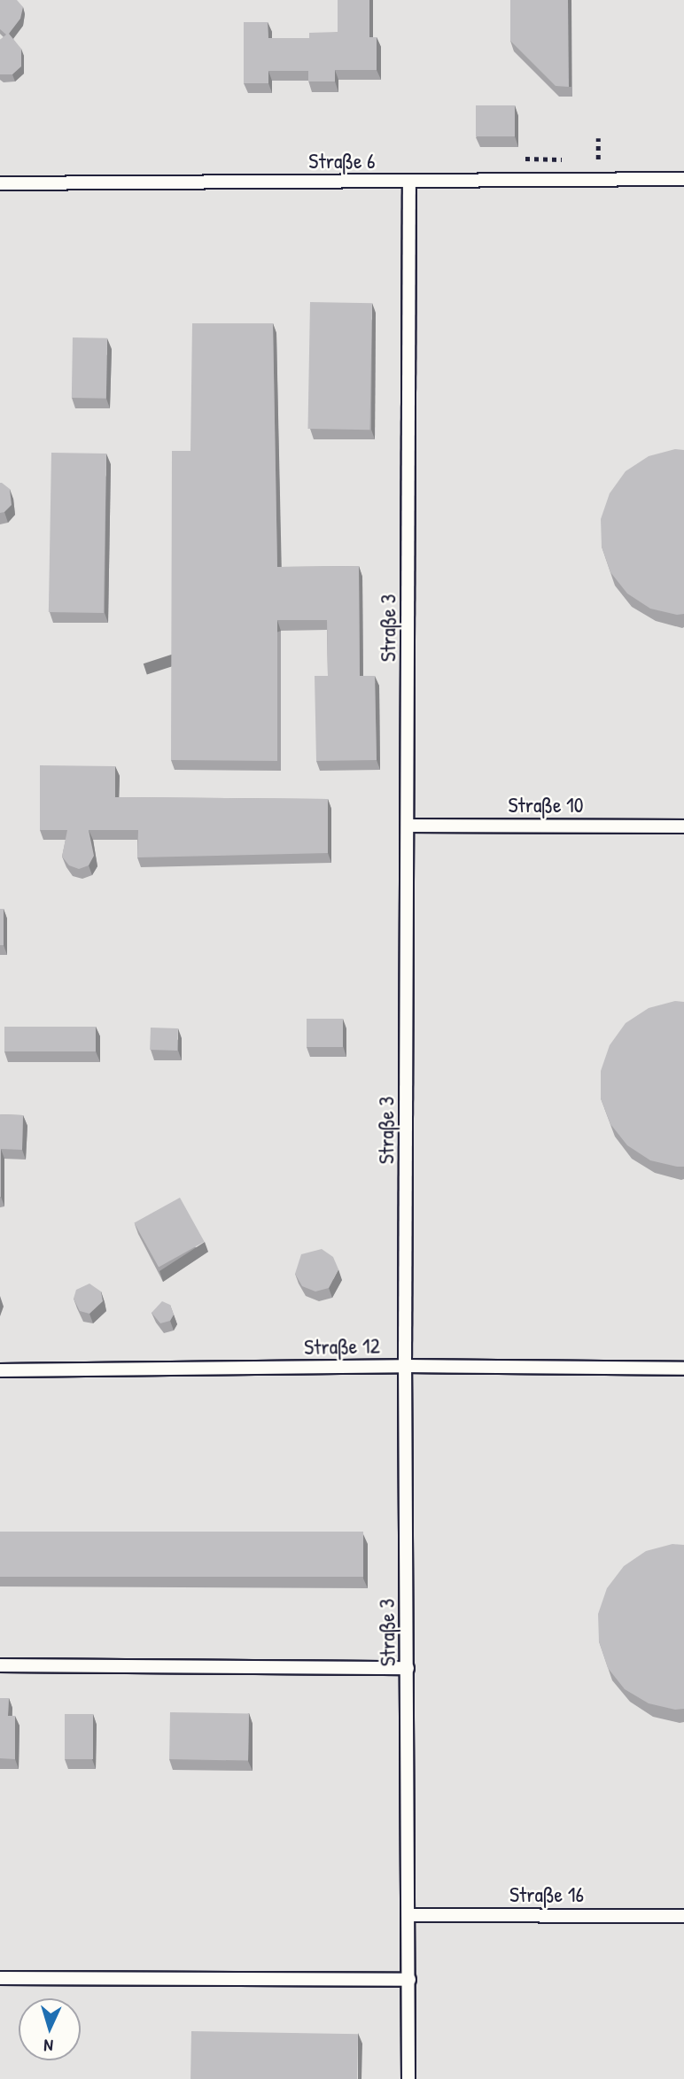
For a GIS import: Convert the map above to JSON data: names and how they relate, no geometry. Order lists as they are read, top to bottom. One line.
{"streets":{"lane":["Straße 6","Straße 3","Straße 10","Straße 12","Straße 16"]},"crossings":[["Straße 6","Straße 3"],["Straße 3","Straße 10"],["Straße 3","Straße 12"],["Straße 3","Straße 16"]],"north":"bottom"}
